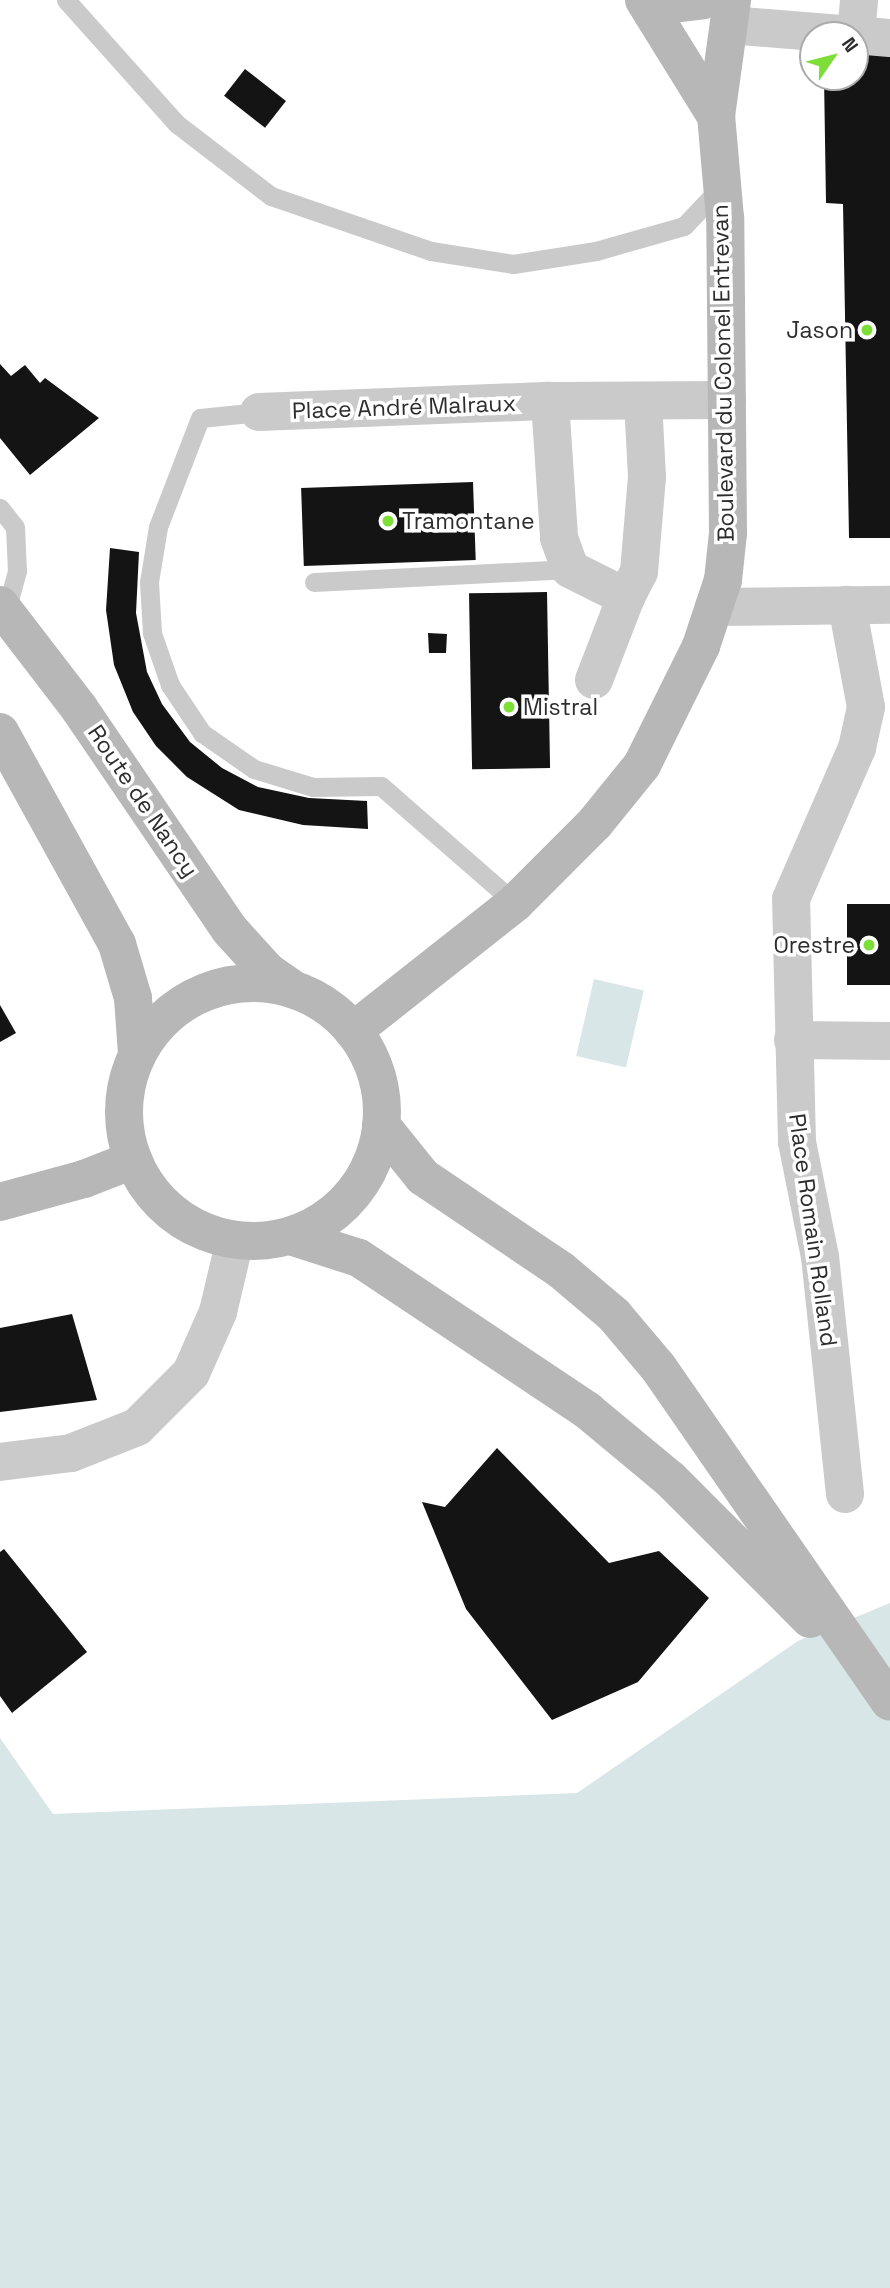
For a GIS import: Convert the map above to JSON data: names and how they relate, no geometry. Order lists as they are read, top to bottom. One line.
{"streets":{"main road":["Boulevard du Colonel Entrevan","Route de Nancy"],"street":["Place André Malraux","Place Romain Rolland"]},"crossings":[["Boulevard du Colonel Entrevan","Place André Malraux"]],"places":["Jason","Tramontane","Mistral","Orestre"],"north":"top right"}
